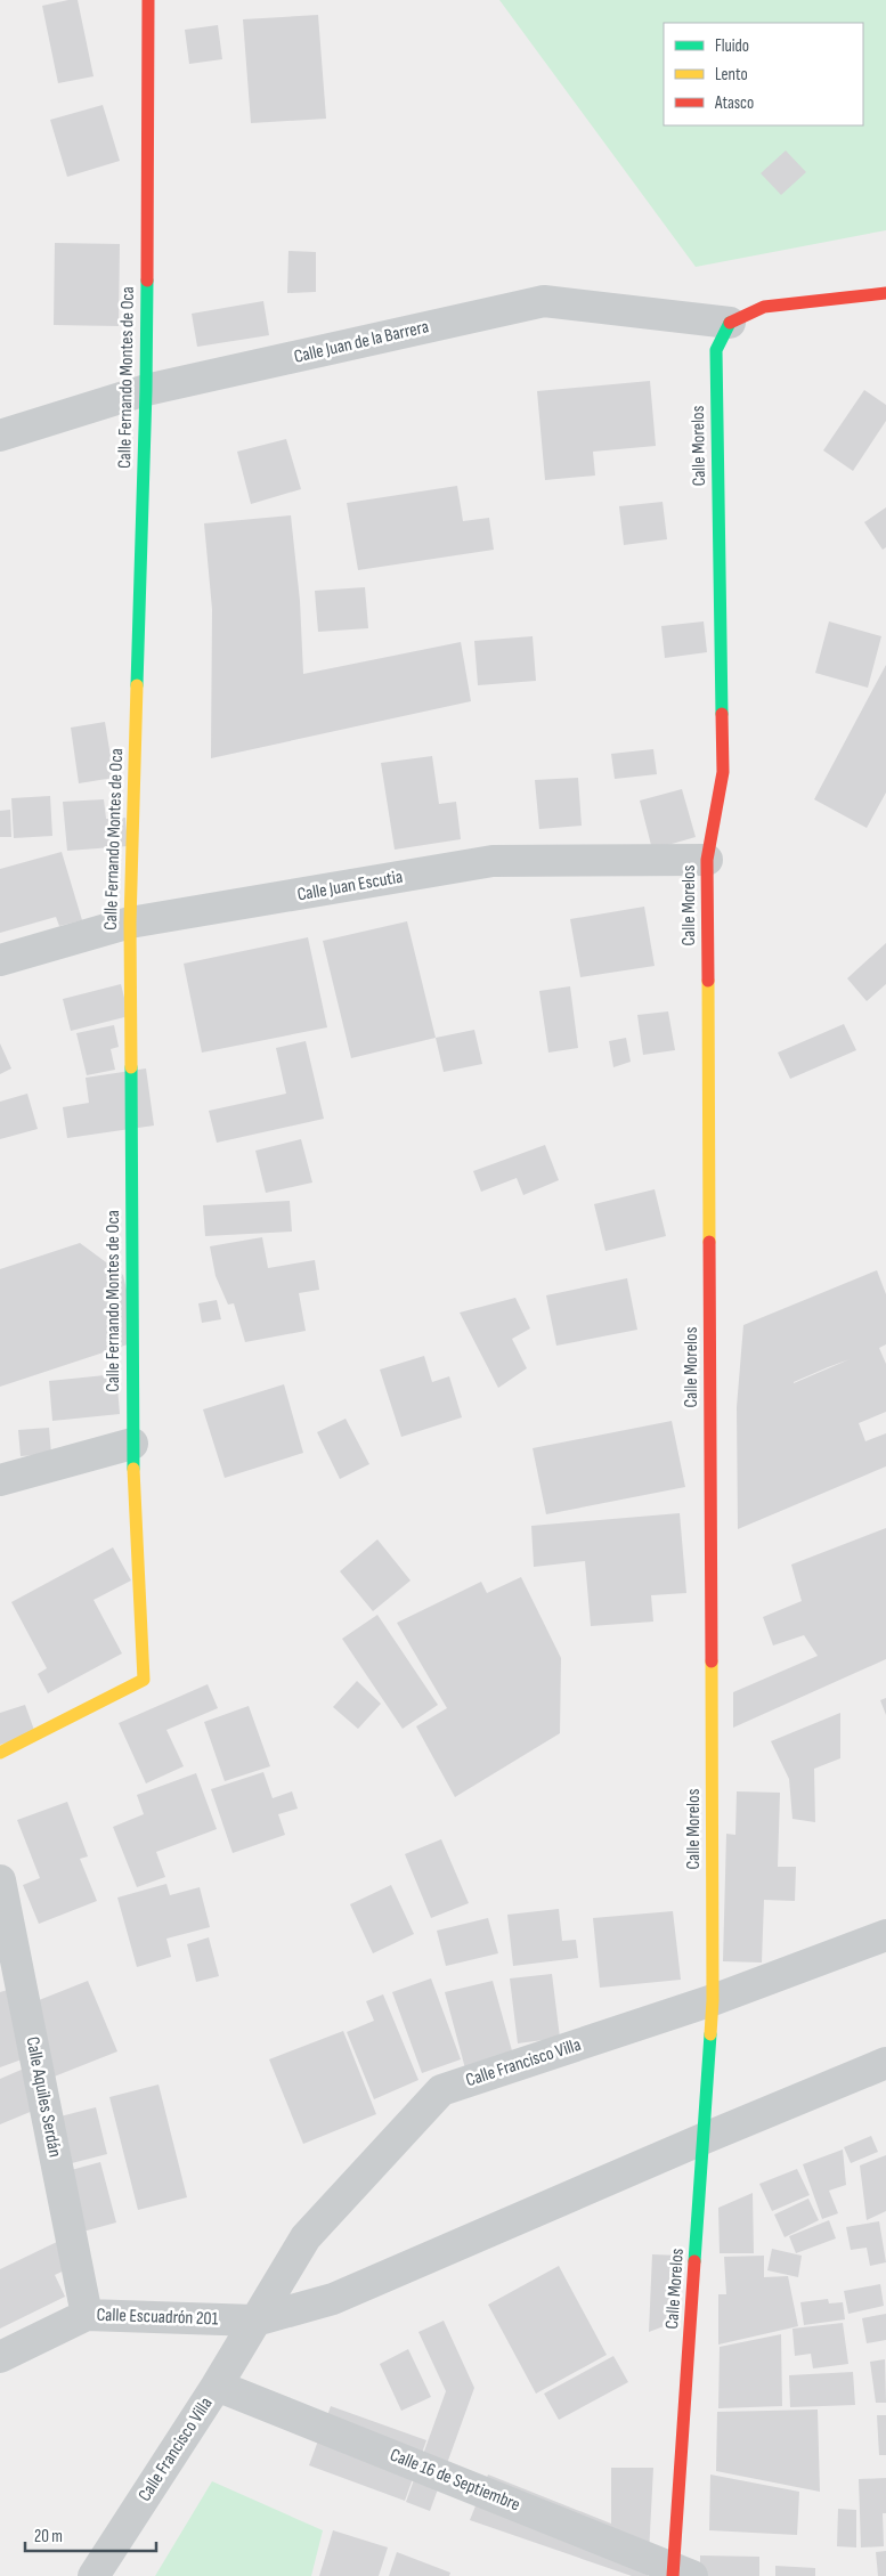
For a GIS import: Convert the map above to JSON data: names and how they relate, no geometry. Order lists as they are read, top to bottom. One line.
{"streets":{"street":["Calle Juan de la Barrera","Calle Fernando Montes de Oca","Calle Morelos","Calle Juan Escutia","Calle Francisco Villa","Calle Aquiles Serdán","Calle Escuadrón 201","Calle 16 de Septiembre"]},"crossings":[["Calle Juan de la Barrera","Calle Fernando Montes de Oca"],["Calle Juan de la Barrera","Calle Morelos"],["Calle Fernando Montes de Oca","Calle Juan Escutia"],["Calle Morelos","Calle Juan Escutia"],["Calle Morelos","Calle Francisco Villa"],["Calle Morelos","Calle 16 de Septiembre"],["Calle Francisco Villa","Calle Escuadrón 201"],["Calle Francisco Villa","Calle 16 de Septiembre"],["Calle Aquiles Serdán","Calle Escuadrón 201"]],"legend":["Fluido","Lento","Atasco"],"scale_bar":"20 m"}
